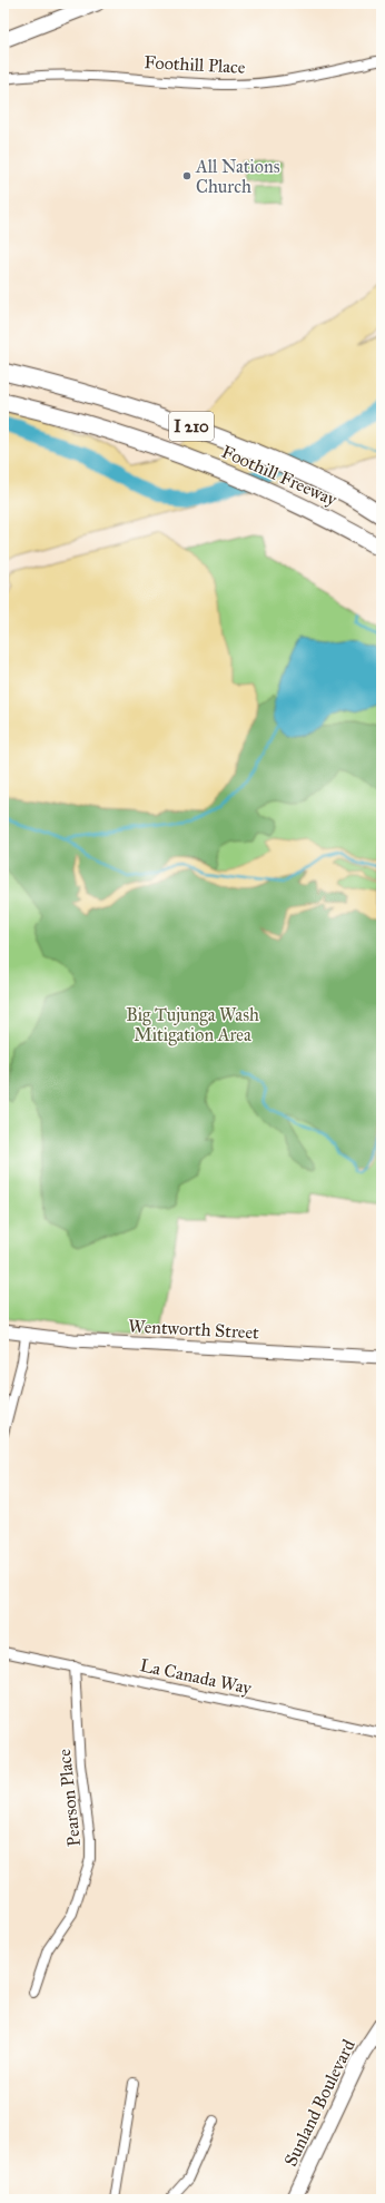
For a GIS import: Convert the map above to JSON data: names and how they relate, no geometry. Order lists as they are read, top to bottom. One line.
{"streets":{"highway":["I 210","Foothill Freeway"],"main road":["Wentworth Street","Sunland Boulevard"],"street":["Foothill Place","La Canada Way","Pearson Place"]},"crossings":[["La Canada Way","Pearson Place"]],"parks":["Big Tujunga Wash Mitigation Area"],"places":["All Nations Church"]}
